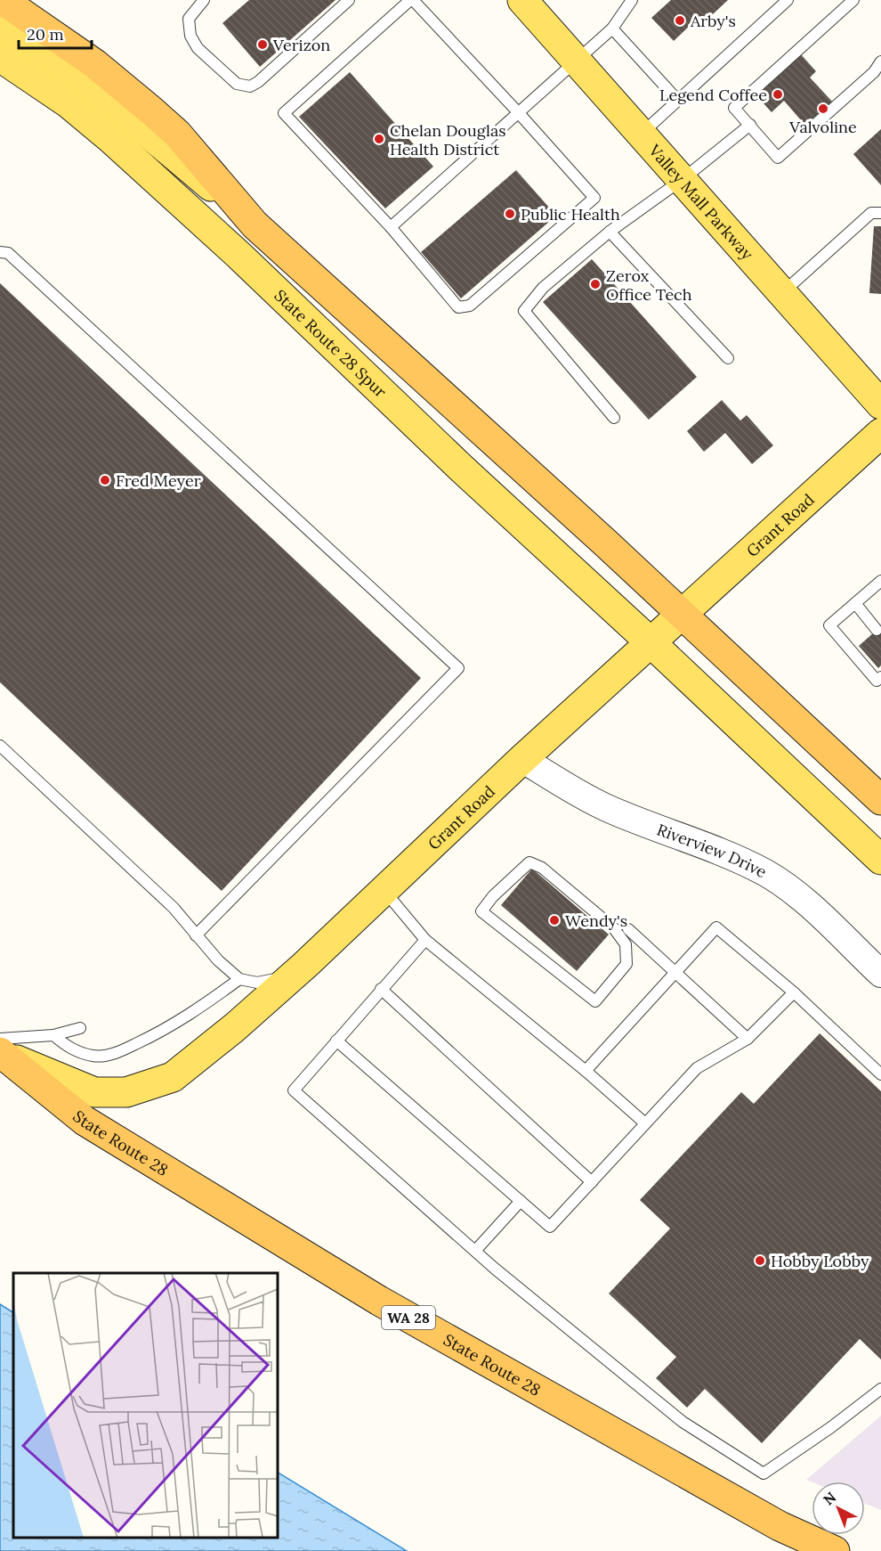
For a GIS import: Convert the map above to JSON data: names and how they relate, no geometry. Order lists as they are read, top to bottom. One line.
{"streets":{"highway":["State Route 28","WA 28"],"main road":["Valley Mall Parkway","State Route 28 Spur","Grant Road"],"street":["Riverview Drive"]},"crossings":[["State Route 28 Spur","Grant Road"],["Grant Road","Riverview Drive"],["Grant Road","State Route 28"]],"places":["Arby's","Verizon","Legend Coffee","Valvoline","Chelan Douglas Health District","Public Health","Zerox Office Tech","Fred Meyer","Wendy's","Hobby Lobby"],"scale_bar":"20 m","north":"top left"}
